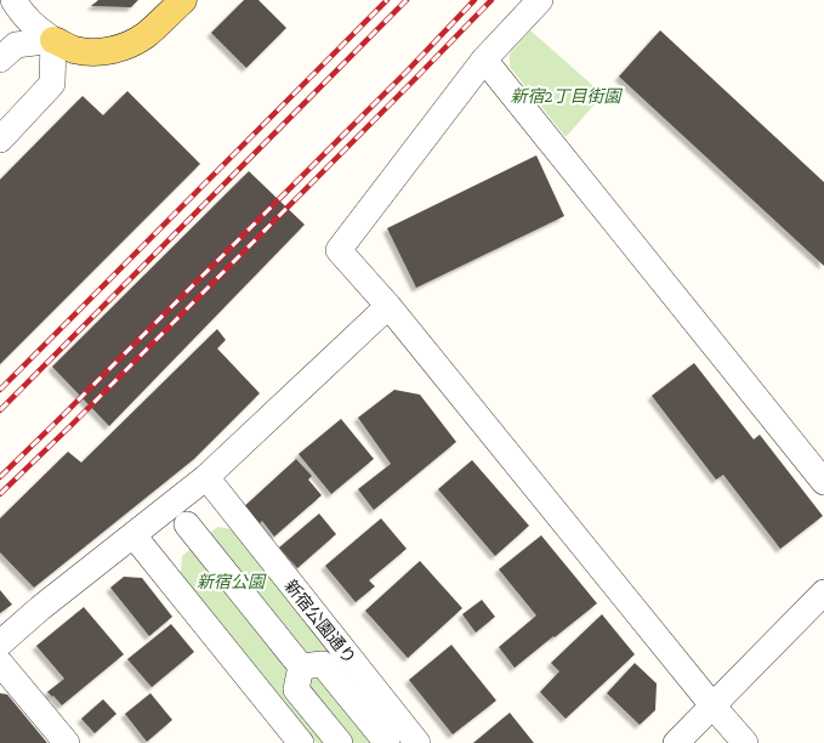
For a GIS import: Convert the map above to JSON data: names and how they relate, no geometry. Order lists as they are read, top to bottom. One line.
{"streets":{"street":["新宿公園通り"]},"parks":["新宿2丁目街園","新宿公園"]}
